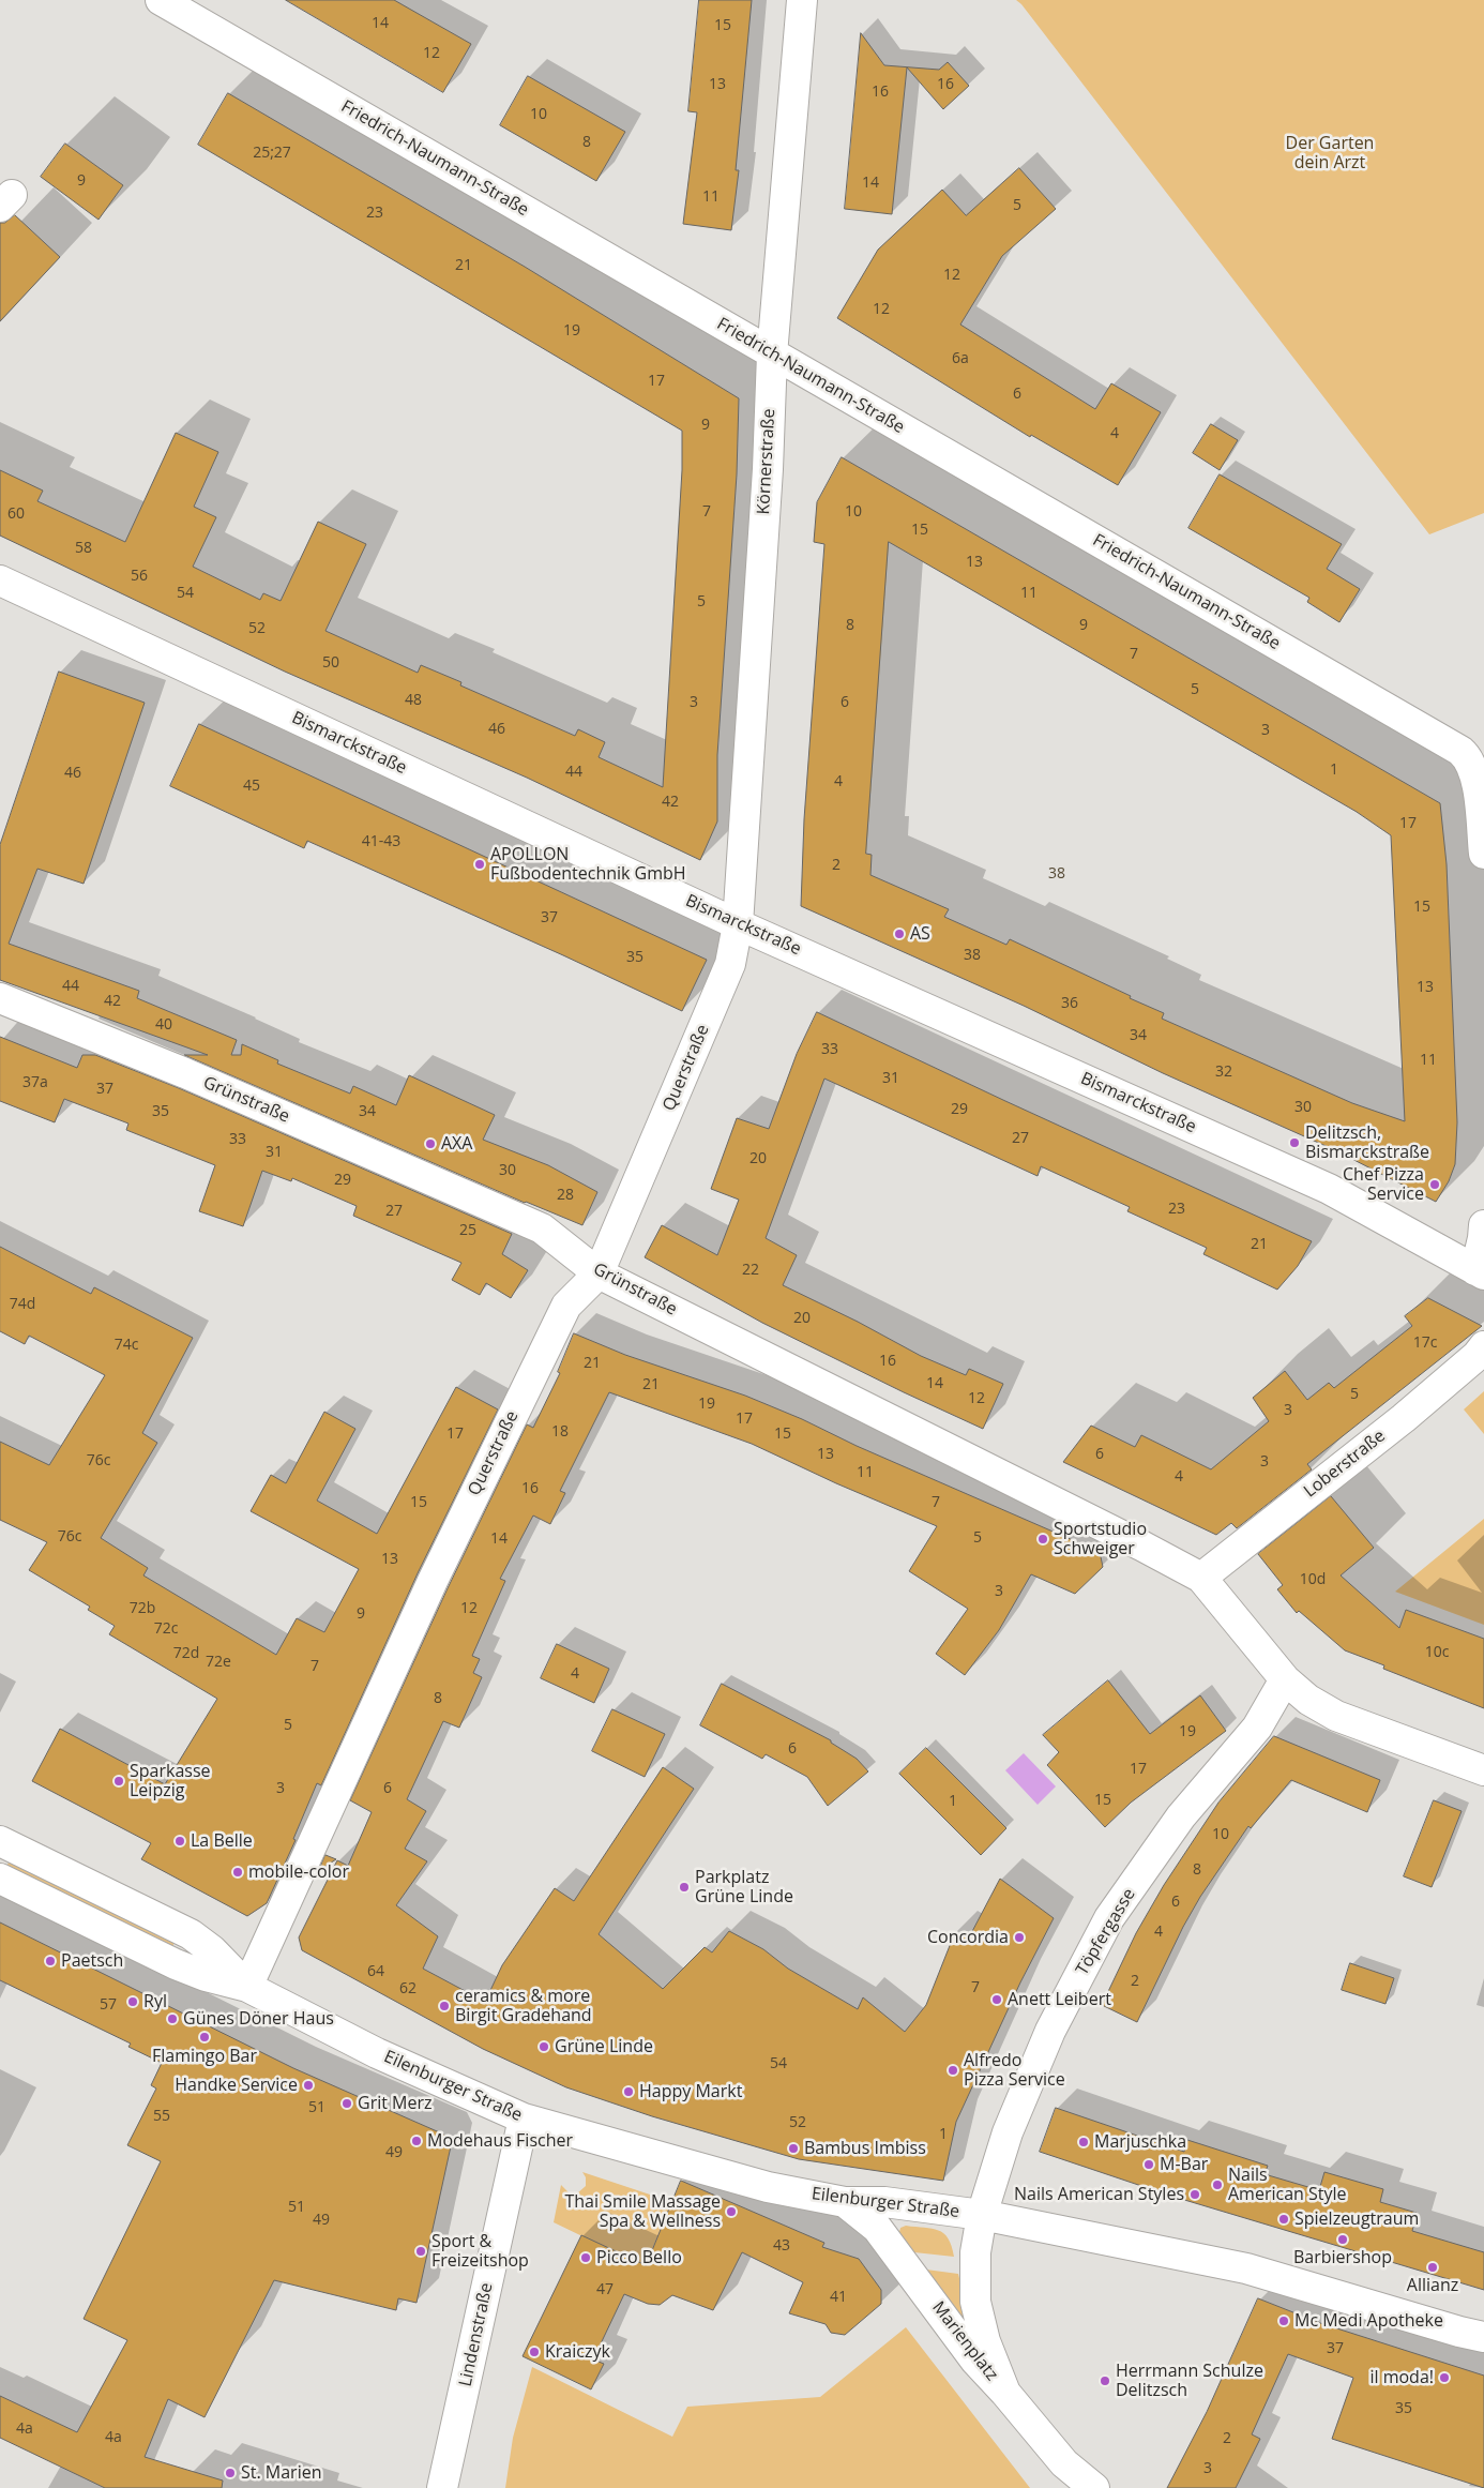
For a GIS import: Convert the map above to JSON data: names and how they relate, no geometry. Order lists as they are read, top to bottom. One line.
{"streets":{"street":["Friedrich-Naumann-Straße","Körnerstraße","Bismarckstraße","Querstraße","Grünstraße","Loberstraße","Töpfergasse","Eilenburger Straße","Lindenstraße","Marienplatz"]},"crossings":[["Friedrich-Naumann-Straße","Körnerstraße"],["Körnerstraße","Bismarckstraße"],["Körnerstraße","Querstraße"],["Bismarckstraße","Querstraße"],["Querstraße","Grünstraße"],["Querstraße","Eilenburger Straße"],["Grünstraße","Loberstraße"],["Töpfergasse","Eilenburger Straße"],["Töpfergasse","Marienplatz"],["Eilenburger Straße","Lindenstraße"],["Eilenburger Straße","Marienplatz"]],"parks":["Der Garten dein Arzt"],"places":["APOLLON Fußbodentechnik GmbH","AS","Delitzsch, Bismarckstraße","AXA","Chef Pizza Service","Sportstudio Schweiger","Sparkasse Leipzig","La Belle","mobile-color","Parkplatz Grüne Linde","Concordia","Paetsch","Anett Leibert","Ryl","ceramics & more Birgit Gradehand","Günes Döner Haus","Flamingo Bar","Grüne Linde","Alfredo Pizza Service","Handke Service","Happy Markt","Grit Merz","Modehaus Fischer","Marjuschka","Bambus Imbiss","M-Bar","Nails American Style","Nails American Styles","Thai Smile Massage Spa & Wellness","Spielzeugtraum","Barbiershop","Sport & Freizeitshop","Picco Bello","Allianz","Mc Medi Apotheke","Kraiczyk","il moda!","Herrmann Schulze Delitzsch","St. Marien"],"house_numbers":["14","15","12","13","16","16","10","8","25;27","9","14","11","5","23","21","12","12","19","6a","17","6","9","4","7","10","60","15","58","13","56","54","11","5","8","9","52","7","50","5","48","3","6","46","3","1","44","46","4","45","42","17","41-43","2","38","15","37","38","35","44","13","42","36","40","34","33","11","32","31","37a","37","30","29","35","34","27","33","31","20","30","29","28","23","27","25","21","22","74d","20","17c","74c","16","21","14","21","5","12","19","3","17","18","17","15","13","6","76c","3","11","4","16","15","7","76c","5","14","13","10d","3","72b","12","9","72c","10c","72d","72e","7","4","8","5","19","6","17","3","6","15","1","10","8","6","4","64","2","7","62","57","54","51","55","52","1","49","51","49","43","47","41","37","35","4a","4a","2","3"]}
